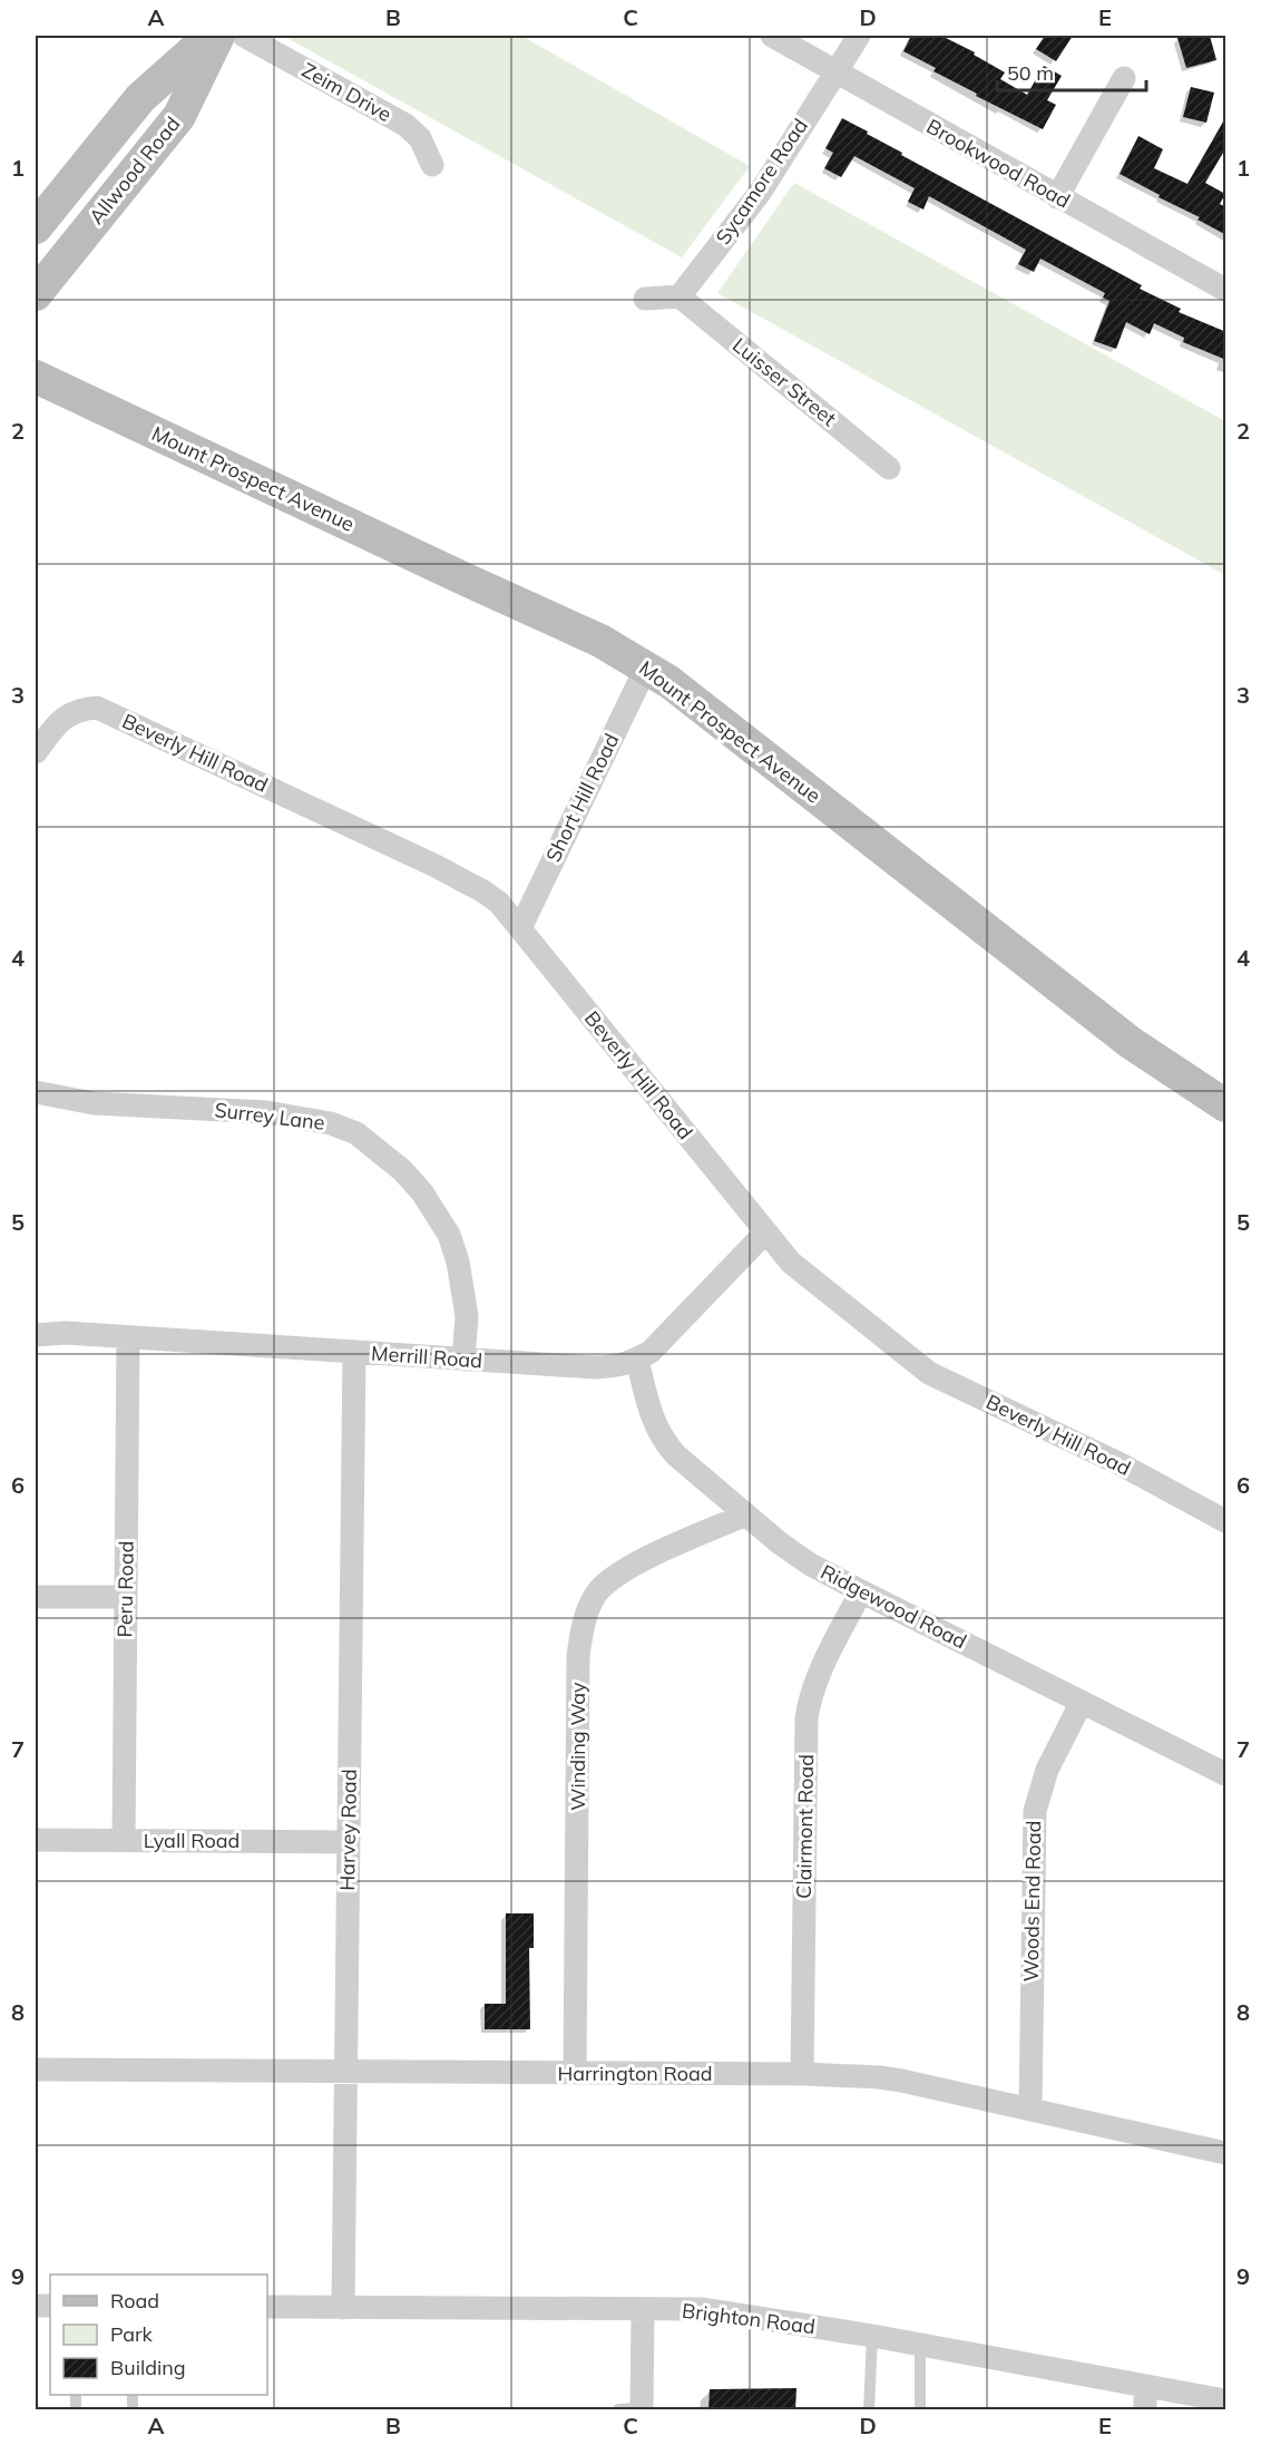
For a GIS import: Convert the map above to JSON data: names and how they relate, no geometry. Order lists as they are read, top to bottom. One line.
{"streets":{"street":["Zeim Drive","Brookwood Road","Allwood Road","Sycamore Road","Luisser Street","Mount Prospect Avenue","Beverly Hill Road","Short Hill Road","Surrey Lane","Merrill Road","Peru Road","Ridgewood Road","Winding Way","Clairmont Road","Harvey Road","Lyall Road","Woods End Road","Harrington Road","Brighton Road"]},"crossings":[["Brookwood Road","Sycamore Road"],["Sycamore Road","Luisser Street"],["Mount Prospect Avenue","Short Hill Road"],["Beverly Hill Road","Short Hill Road"],["Beverly Hill Road","Merrill Road"],["Surrey Lane","Merrill Road"],["Merrill Road","Peru Road"],["Merrill Road","Ridgewood Road"],["Merrill Road","Harvey Road"],["Peru Road","Lyall Road"],["Ridgewood Road","Winding Way"],["Ridgewood Road","Clairmont Road"],["Ridgewood Road","Woods End Road"],["Winding Way","Harrington Road"],["Clairmont Road","Harrington Road"],["Harvey Road","Lyall Road"],["Harvey Road","Harrington Road"],["Harvey Road","Brighton Road"],["Woods End Road","Harrington Road"]],"legend":["Road","Park","Building"],"scale_bar":"50 m","grid":{"columns":["A","B","C","D","E"],"rows":["1","2","3","4","5","6","7","8","9"]}}
